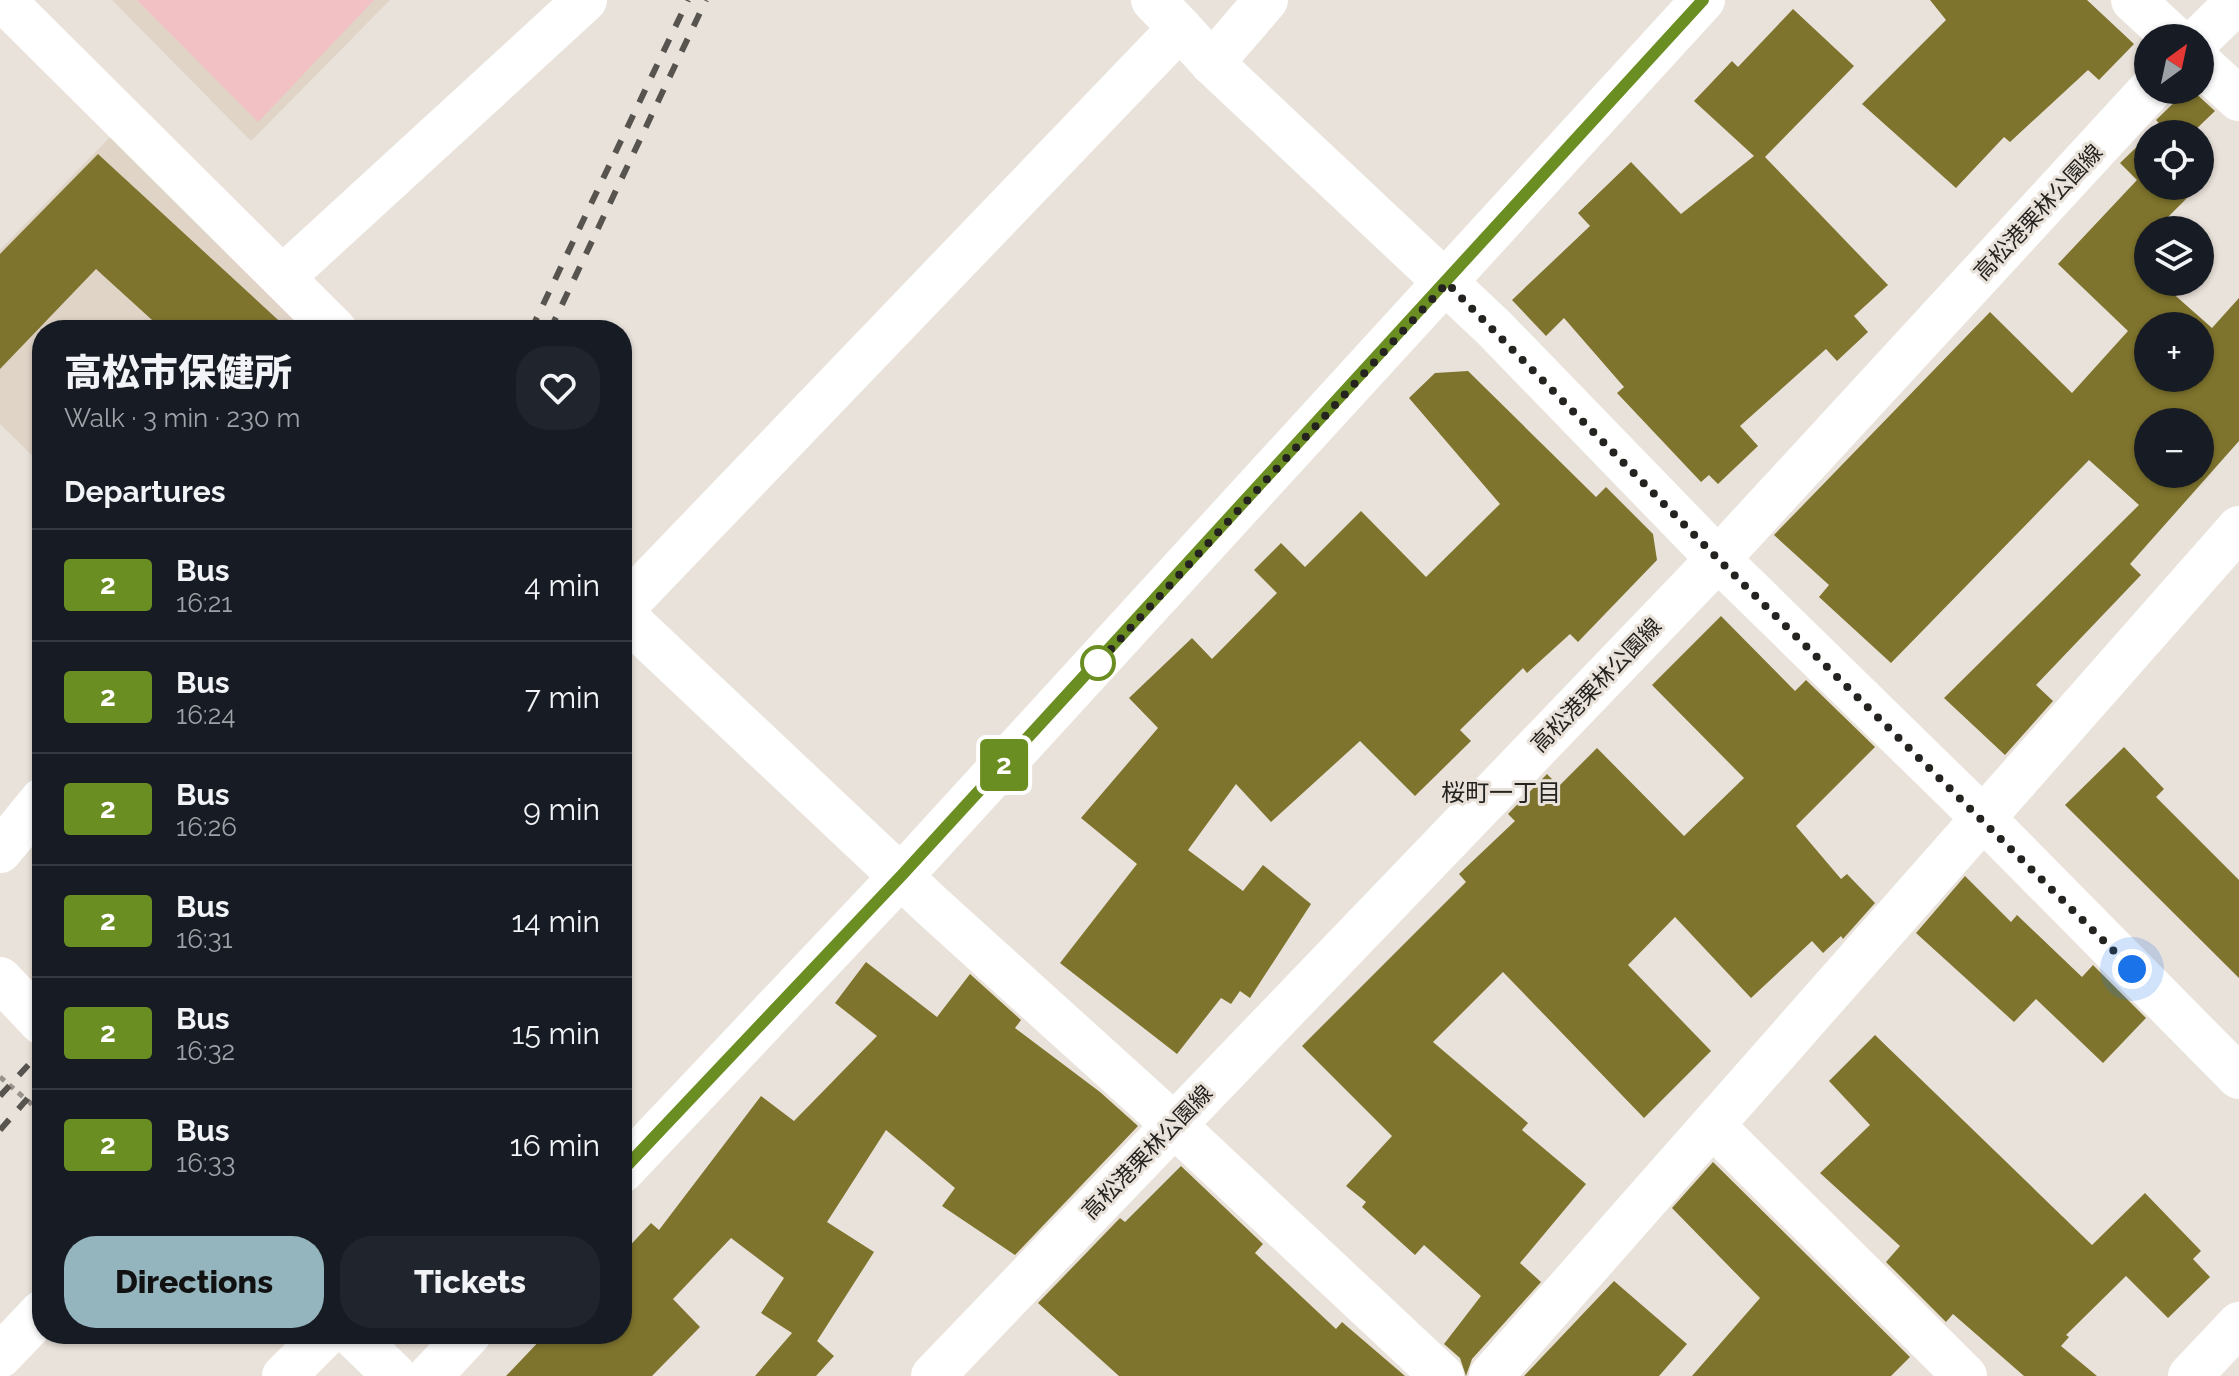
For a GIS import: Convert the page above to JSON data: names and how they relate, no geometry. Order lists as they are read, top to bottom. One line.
{"streets":{"street":["高松港栗林公園線"]},"districts":["桜町一丁目"],"lines":["bus line 2"],"north":"top right","page":{"on_map":"2","map_buttons":["+","−"],"heading":[["高松市保健所","Walk · 3 min · 230 m"],"Departures"],"list":[{"mark":"2","name":"Bus","note":"16:21","value":"4 min"},{"mark":"2","name":"Bus","note":"16:24","value":"7 min"},{"mark":"2","name":"Bus","note":"16:26","value":"9 min"},{"mark":"2","name":"Bus","note":"16:31","value":"14 min"},{"mark":"2","name":"Bus","note":"16:32","value":"15 min"},{"mark":"2","name":"Bus","note":"16:33","value":"16 min"}],"buttons":["Directions","Tickets"]}}
